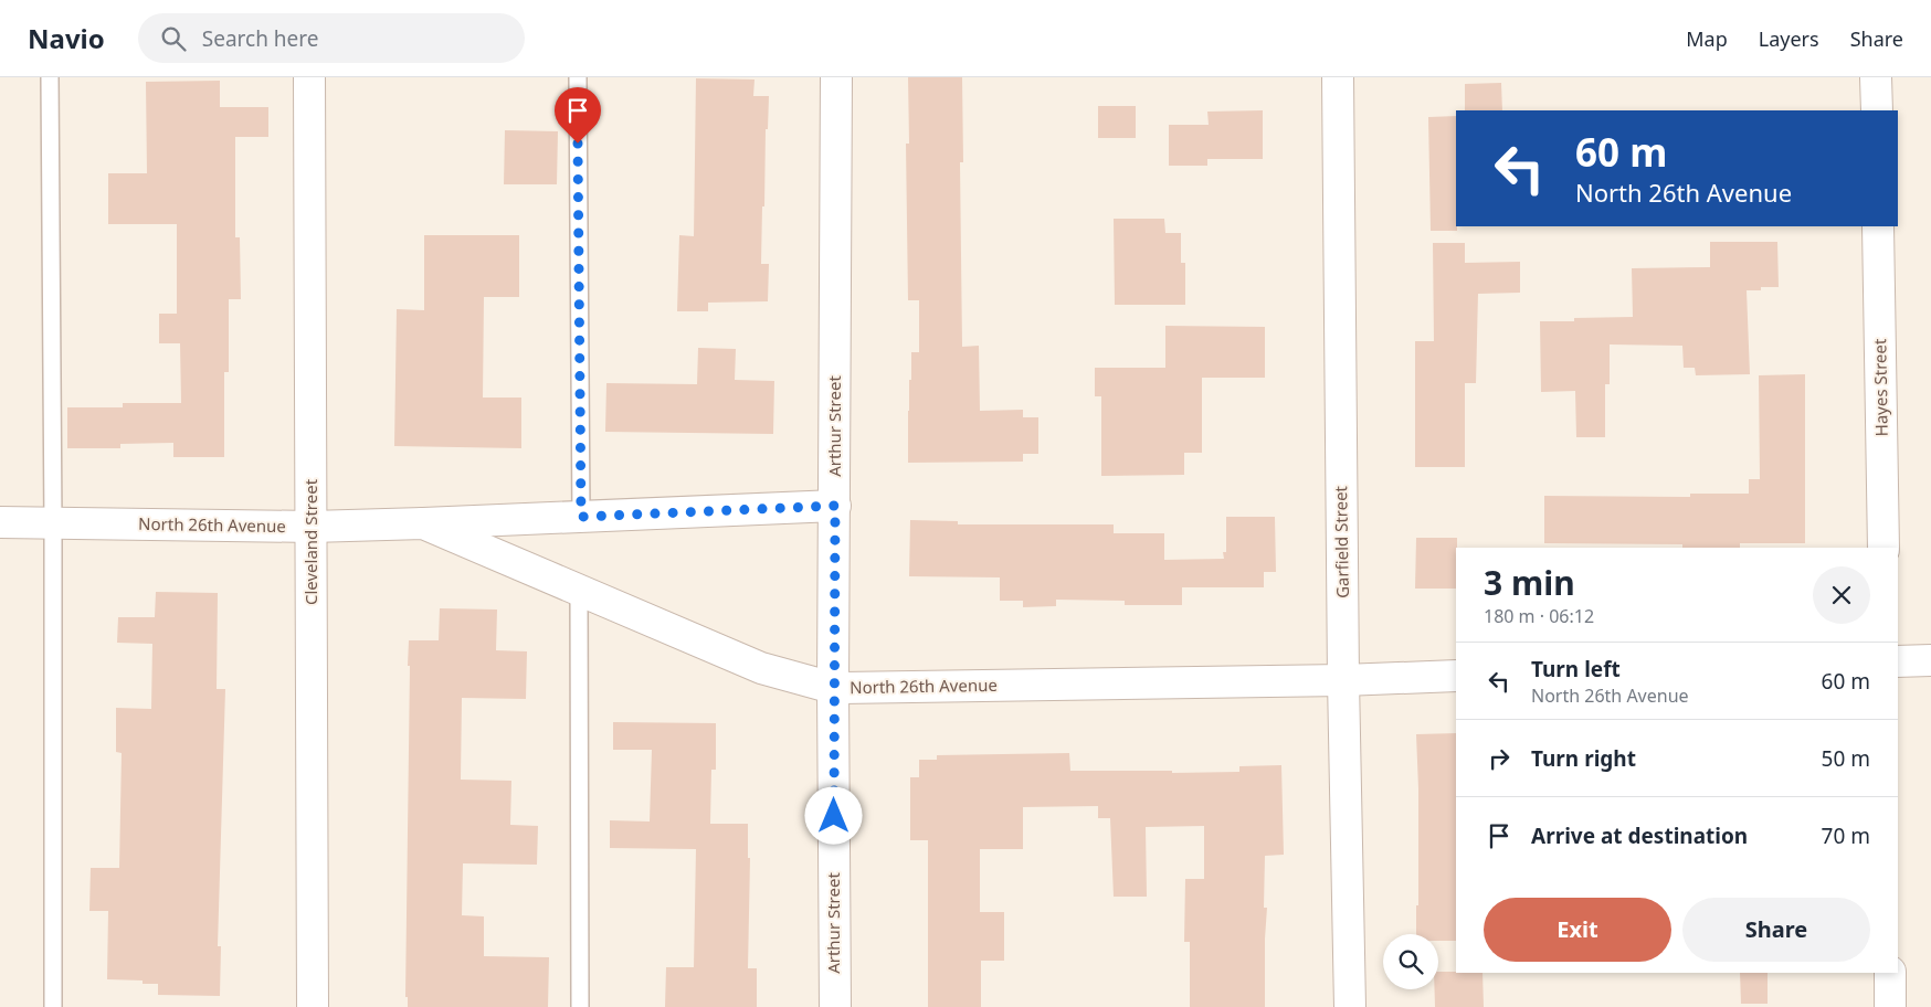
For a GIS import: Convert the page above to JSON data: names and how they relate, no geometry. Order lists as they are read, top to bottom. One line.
{"streets":{"street":["Hayes Street","Arthur Street","North 26th Avenue","Cleveland Street","Garfield Street"]},"crossings":[["Arthur Street","North 26th Avenue"],["North 26th Avenue","Cleveland Street"],["North 26th Avenue","Garfield Street"]],"page":{"header":"Navio","search":"Search here","nav":["Map","Layers","Share"],"turn":["60 m","North 26th Avenue"],"heading":["3 min","180 m · 06:12"],"list":[{"name":"Turn left","note":"North 26th Avenue","value":"60 m"},{"name":"Turn right","value":"50 m"},{"name":"Arrive at destination","value":"70 m"}],"buttons":["Exit","Share"]}}
